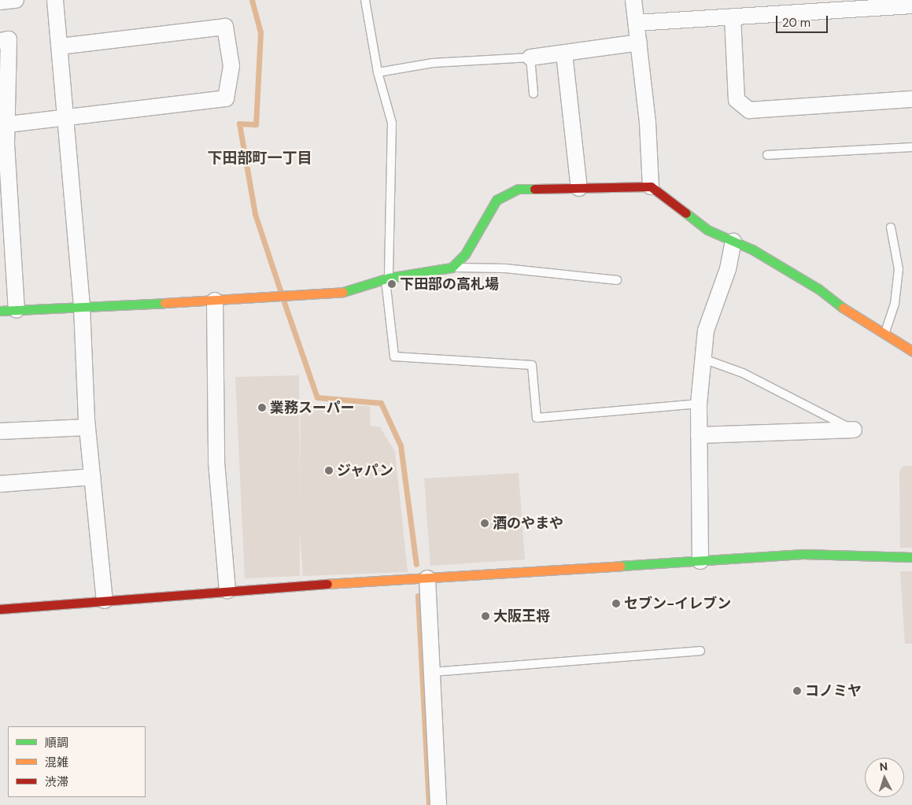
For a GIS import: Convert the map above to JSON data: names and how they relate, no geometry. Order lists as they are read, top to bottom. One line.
{"districts":["下田部町一丁目"],"places":["下田部の高札場","業務スーパー","ジャパン","酒のやまや","セブン-イレブン","大阪王将","コノミヤ"],"legend":["順調","混雑","渋滞"],"scale_bar":"20 m","north":"top"}
